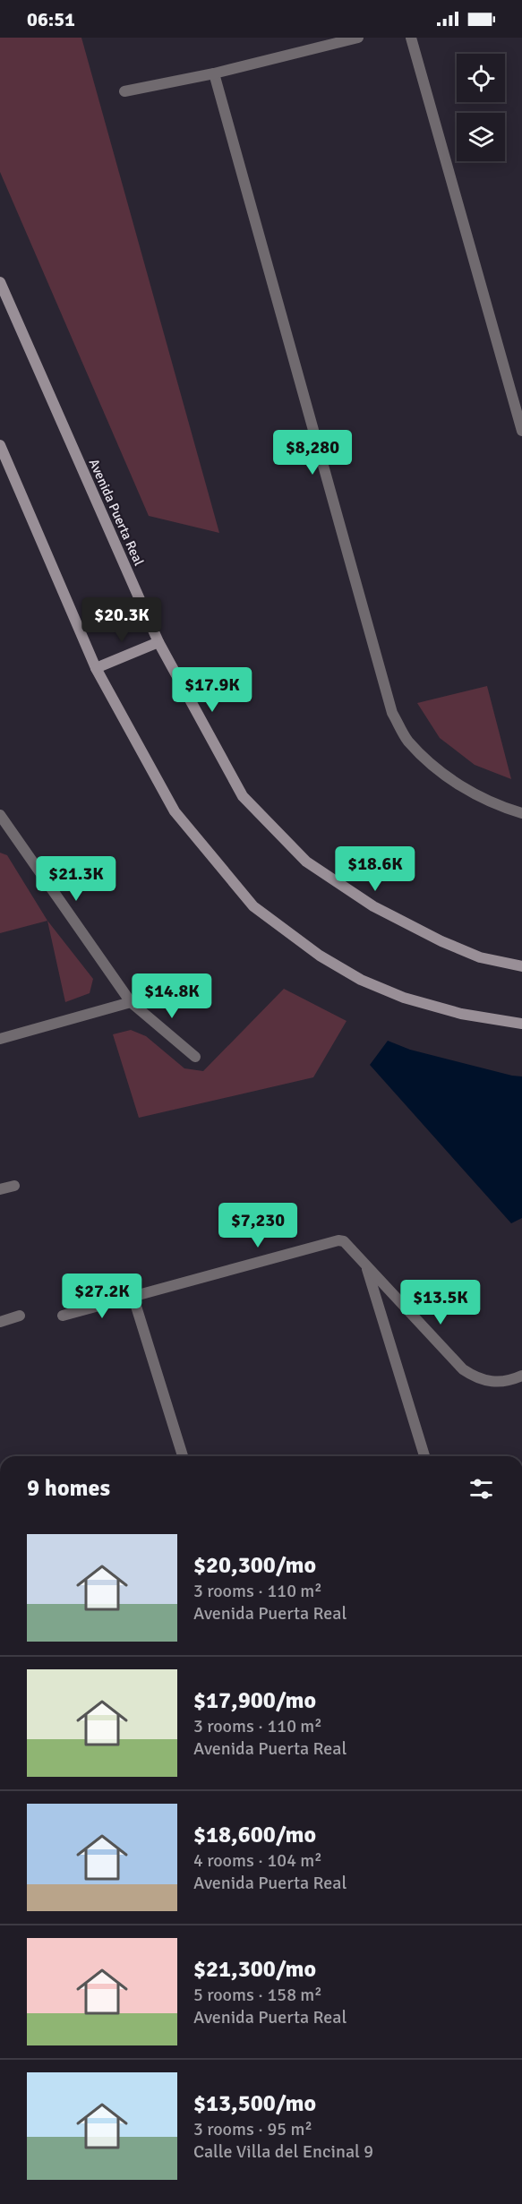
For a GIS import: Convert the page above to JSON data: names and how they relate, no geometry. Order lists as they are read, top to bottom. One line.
{"streets":{"main road":["Avenida Puerta Real"]},"page":{"status":"06:51","price":["$8,280","$20.3K","$17.9K","$18.6K","$21.3K","$14.8K","$7,230","$27.2K","$13.5K"],"heading":"9 homes","list":[{"name":"$20,300/mo","note":"3 rooms · 110 m² · Avenida Puerta Real"},{"name":"$17,900/mo","note":"3 rooms · 110 m² · Avenida Puerta Real"},{"name":"$18,600/mo","note":"4 rooms · 104 m² · Avenida Puerta Real"},{"name":"$21,300/mo","note":"5 rooms · 158 m² · Avenida Puerta Real"},{"name":"$13,500/mo","note":"3 rooms · 95 m² · Calle Villa del Encinal 9"}]}}
